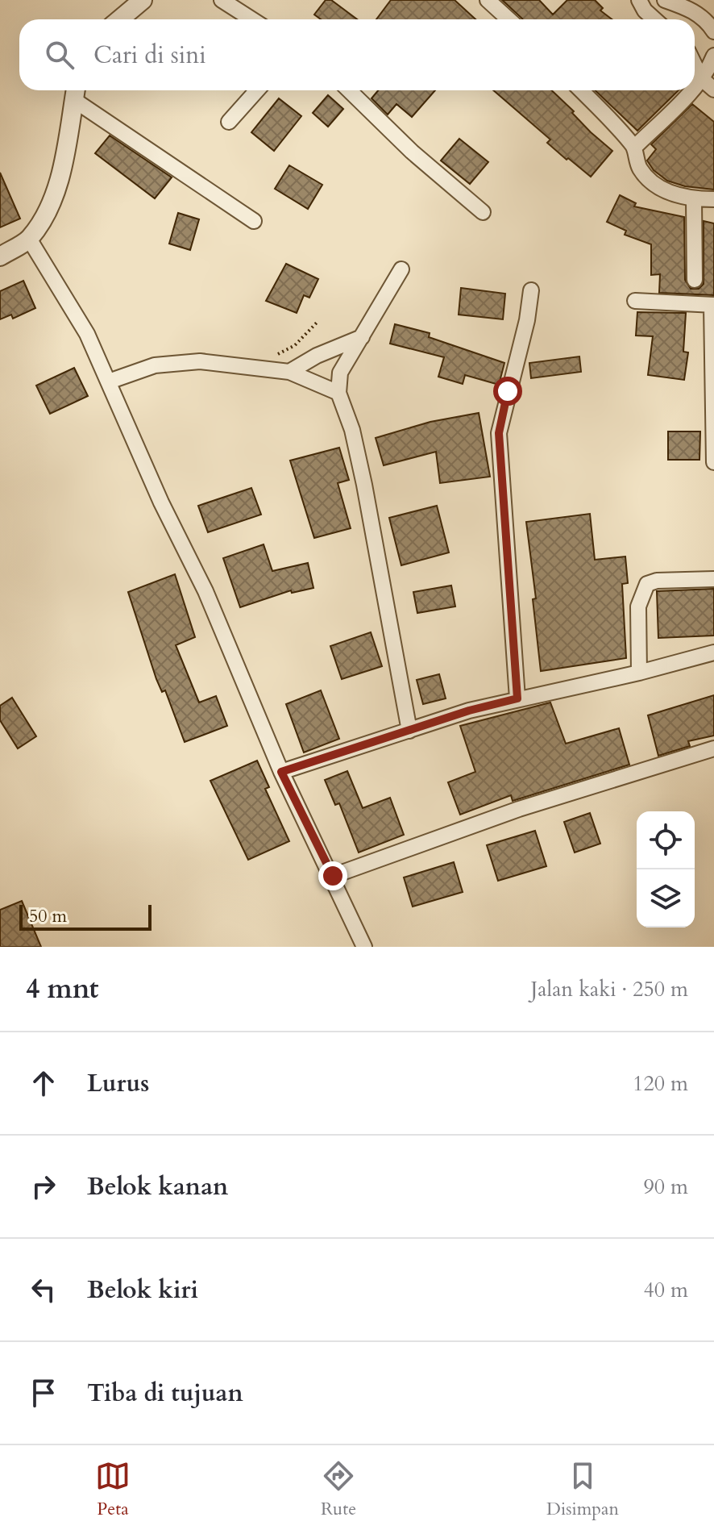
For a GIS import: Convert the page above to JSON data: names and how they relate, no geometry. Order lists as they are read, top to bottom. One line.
{"scale_bar":"50 m","page":{"search":"Cari di sini","scale":"50 m","heading":["4 mnt","Jalan kaki · 250 m"],"list":[["Lurus","120 m"],["Belok kanan","90 m"],["Belok kiri","40 m"],"Tiba di tujuan"],"nav":["Peta","Rute","Disimpan"]}}
